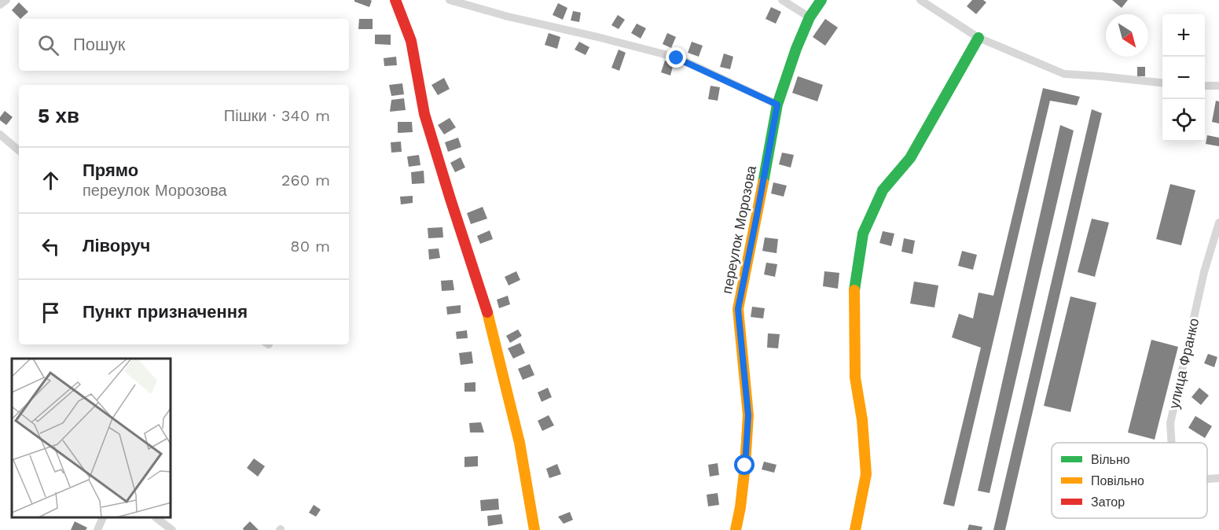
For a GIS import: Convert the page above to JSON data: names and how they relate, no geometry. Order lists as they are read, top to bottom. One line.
{"streets":{"street":["переулок Морозова","улица Франко"]},"legend":["Вільно","Повільно","Затор"],"north":"bottom right","page":{"map_buttons":["+","−"],"search":"Пошук","heading":["5 хв","Пішки · 340 m"],"list":[["Прямо","переулок Морозова","260 m"],["Ліворуч","80 m"],"Пункт призначення"]}}
